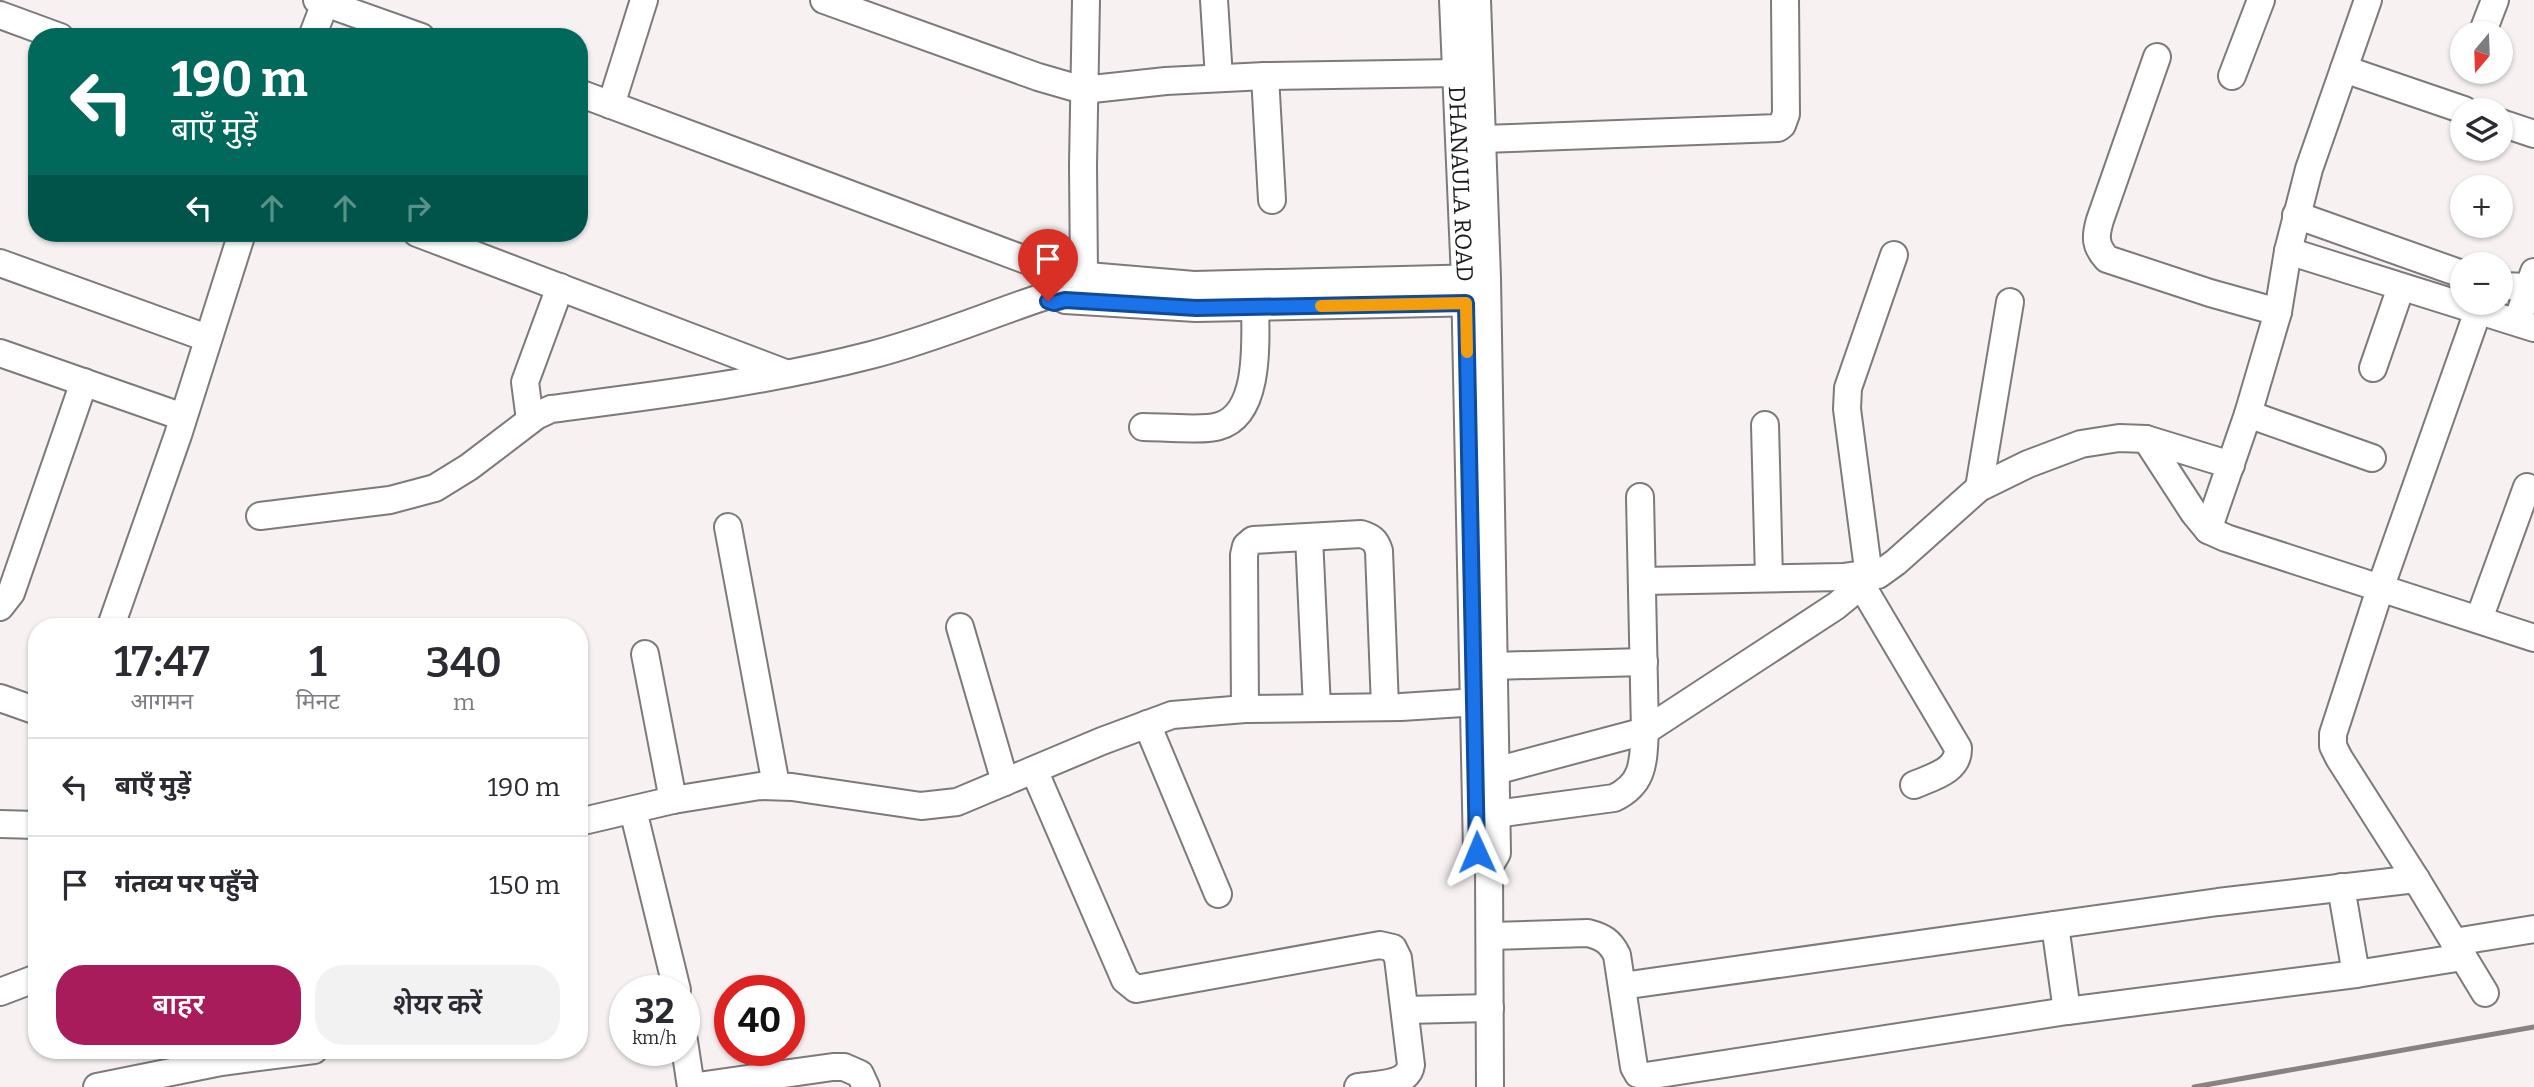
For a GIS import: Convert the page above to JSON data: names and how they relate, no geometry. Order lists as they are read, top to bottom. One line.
{"streets":{"street":["DHANAULA ROAD"]},"north":"bottom","page":{"map_buttons":["+","−"],"turn":["190 m","बाएँ मुड़ें"],"eta":["17:47","आगमन","1","मिनट","340","m"],"list":[{"name":"बाएँ मुड़ें","value":"190 m"},{"name":"गंतव्य पर पहुँचे","value":"150 m"}],"buttons":["बाहर","शेयर करें"],"speed":"32 km/h","limit":"40"}}
